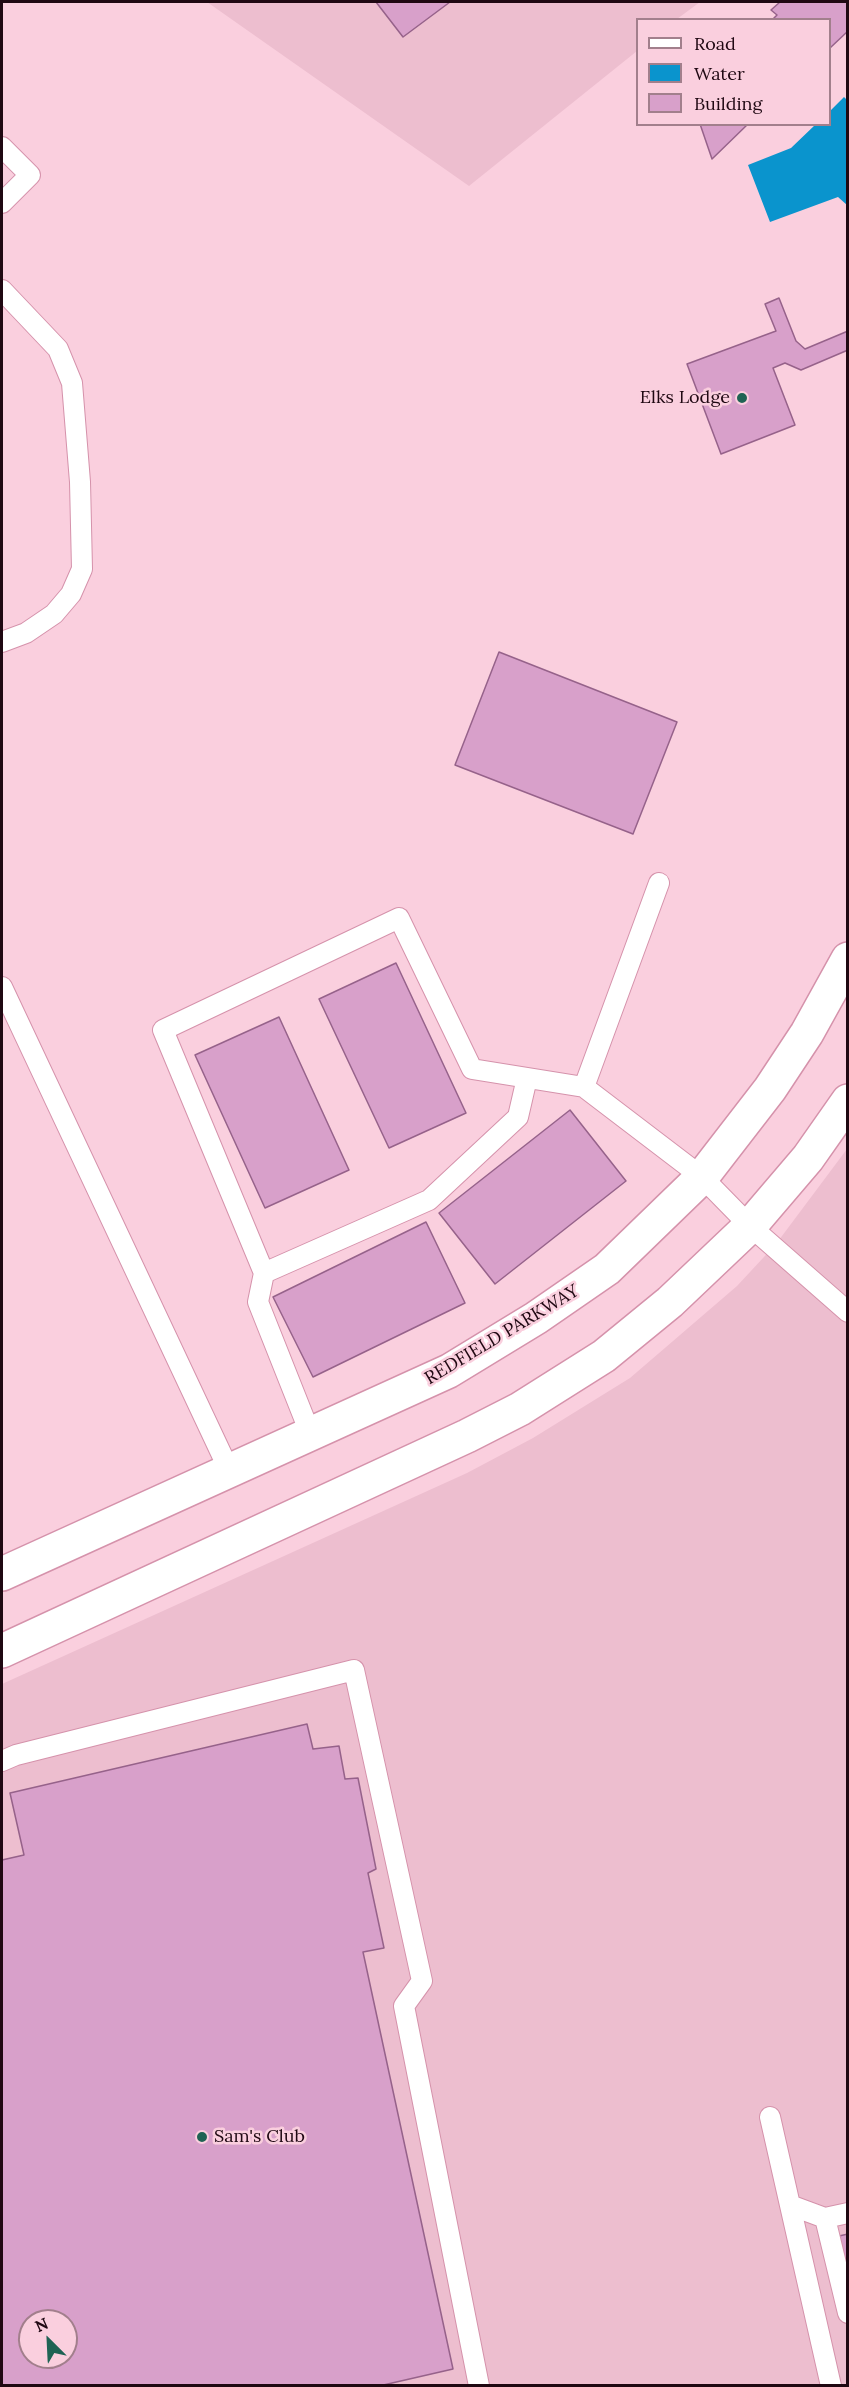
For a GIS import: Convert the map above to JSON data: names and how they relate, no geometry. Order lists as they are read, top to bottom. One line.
{"streets":{"street":["REDFIELD PARKWAY"]},"places":["Elks Lodge","Sam's Club"],"legend":["Road","Water","Building"],"north":"top left"}
